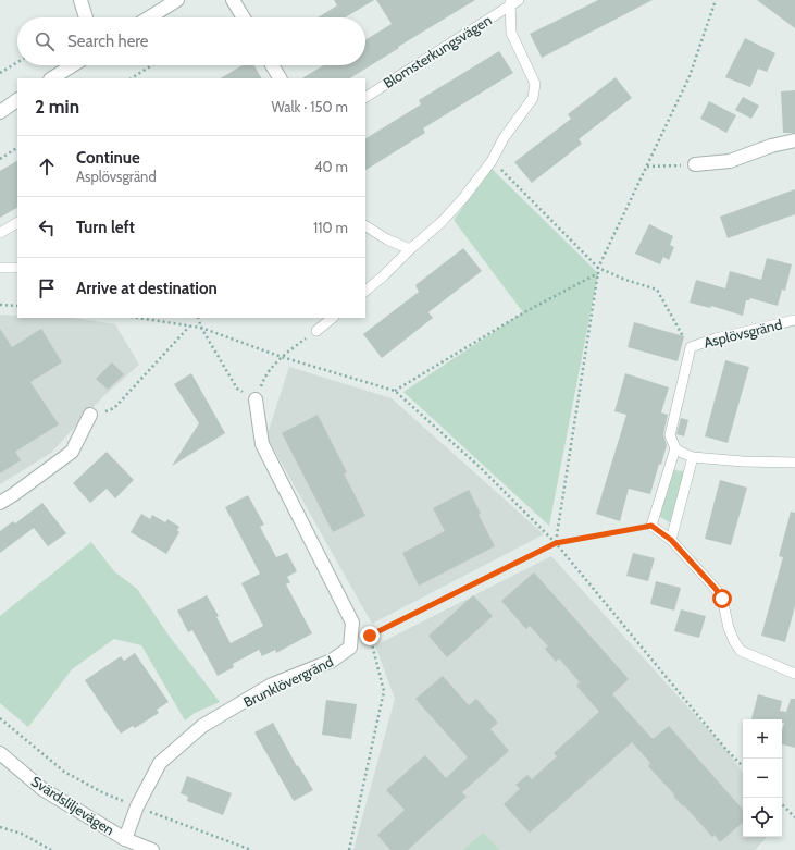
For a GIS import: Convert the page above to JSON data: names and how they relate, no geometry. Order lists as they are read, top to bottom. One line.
{"streets":{"street":["Brunklövergränd","Svärdsliljevägen"],"lane":["Blomsterkungsvägen","Asplövsgränd"]},"crossings":[["Brunklövergränd","Svärdsliljevägen"]],"page":{"search":"Search here","heading":["2 min","Walk · 150 m"],"list":[["Continue","Asplövsgränd","40 m"],["Turn left","110 m"],"Arrive at destination"],"map_buttons":["+","−"]}}
